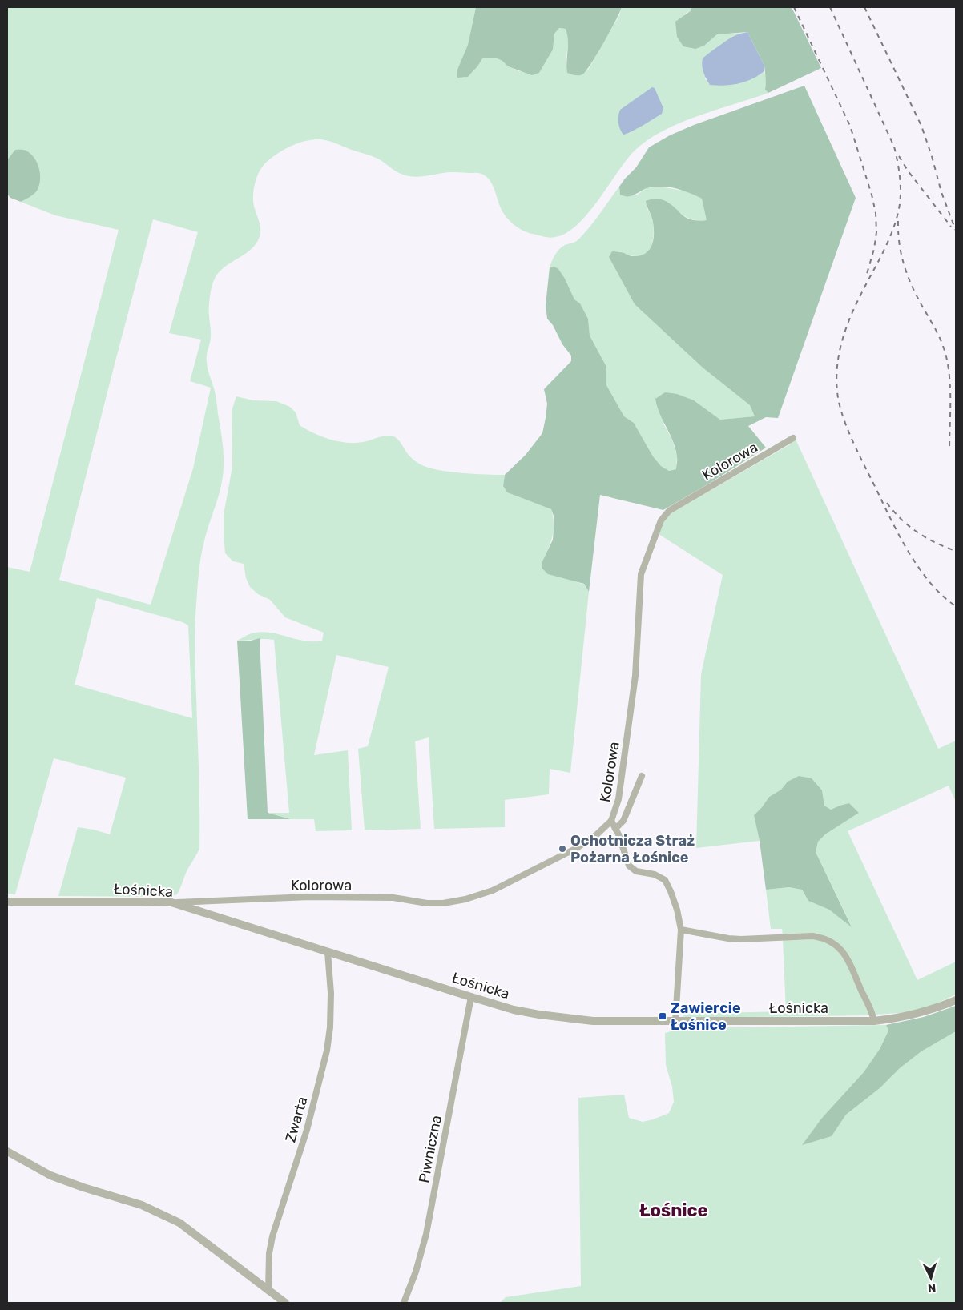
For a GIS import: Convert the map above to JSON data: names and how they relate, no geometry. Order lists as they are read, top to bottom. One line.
{"streets":{"street":["Kolorowa","Łośnicka","Zwarta","Piwniczna"]},"crossings":[["Kolorowa","Łośnicka"],["Łośnicka","Zwarta"],["Łośnicka","Piwniczna"]],"districts":["Łośnice"],"places":{"other":["Ochotnicza Straż Pożarna Łośnice"],"transit":["Zawiercie Łośnice"]},"north":"bottom"}
